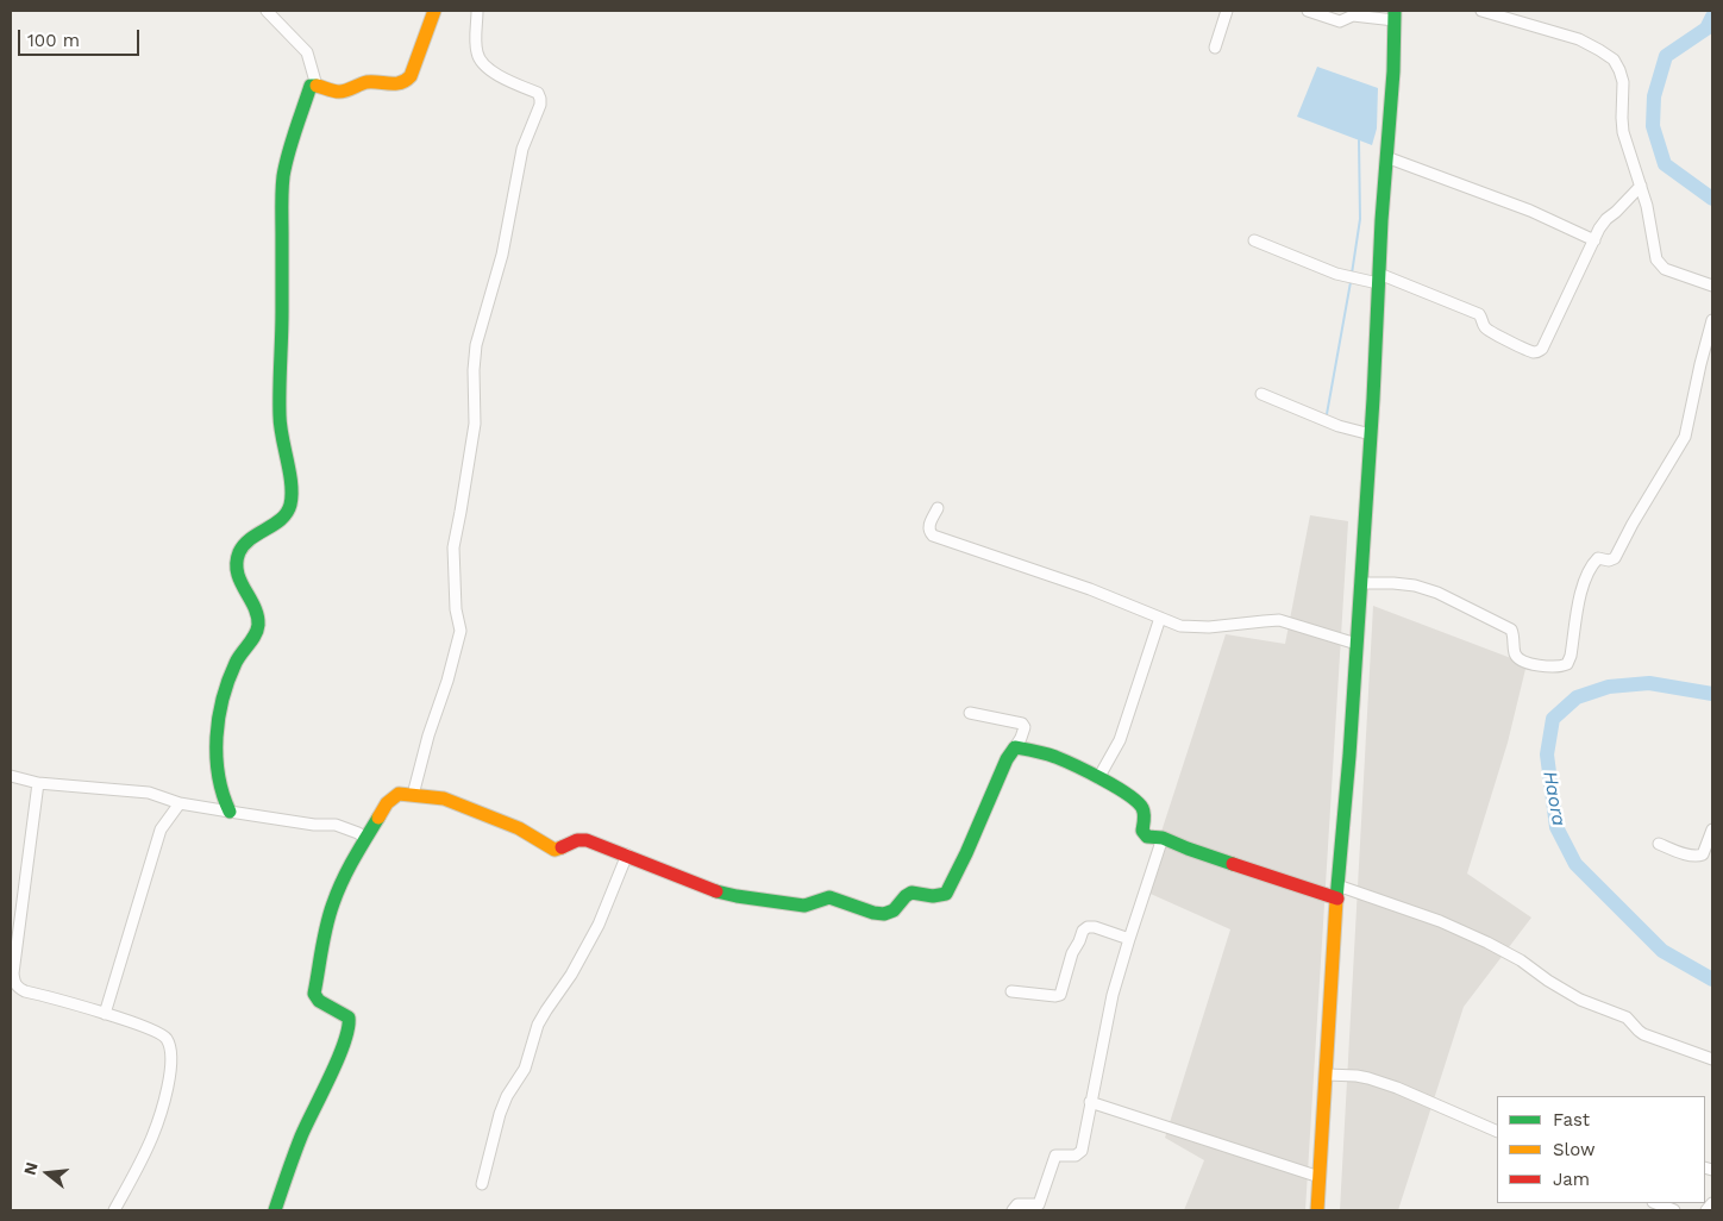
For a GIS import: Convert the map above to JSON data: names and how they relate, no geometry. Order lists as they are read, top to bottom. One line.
{"water":["Haora"],"legend":["Fast","Slow","Jam"],"scale_bar":"100 m","north":"left"}
